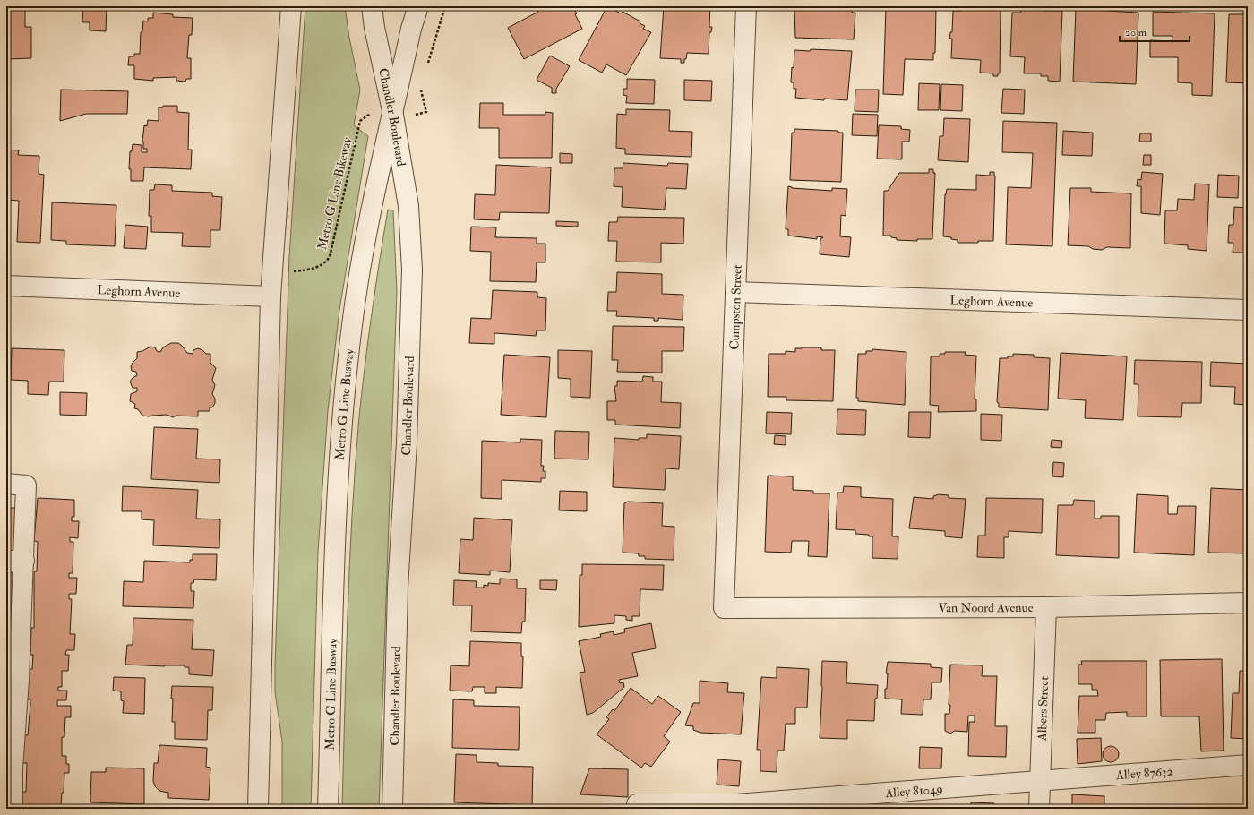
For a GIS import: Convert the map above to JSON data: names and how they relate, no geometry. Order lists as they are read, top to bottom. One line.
{"streets":{"street":["Chandler Boulevard","Leghorn Avenue","Cumpston Street","Metro G Line Busway","Van Noord Avenue","Albers Street","Alley 87632","Alley 81049"],"path":["Metro G Line Bikeway"]},"crossings":[["Chandler Boulevard","Metro G Line Busway"],["Leghorn Avenue","Cumpston Street"],["Cumpston Street","Van Noord Avenue"],["Van Noord Avenue","Albers Street"],["Albers Street","Alley 87632"],["Albers Street","Alley 81049"],["Alley 87632","Alley 81049"]],"scale_bar":"20 m"}
